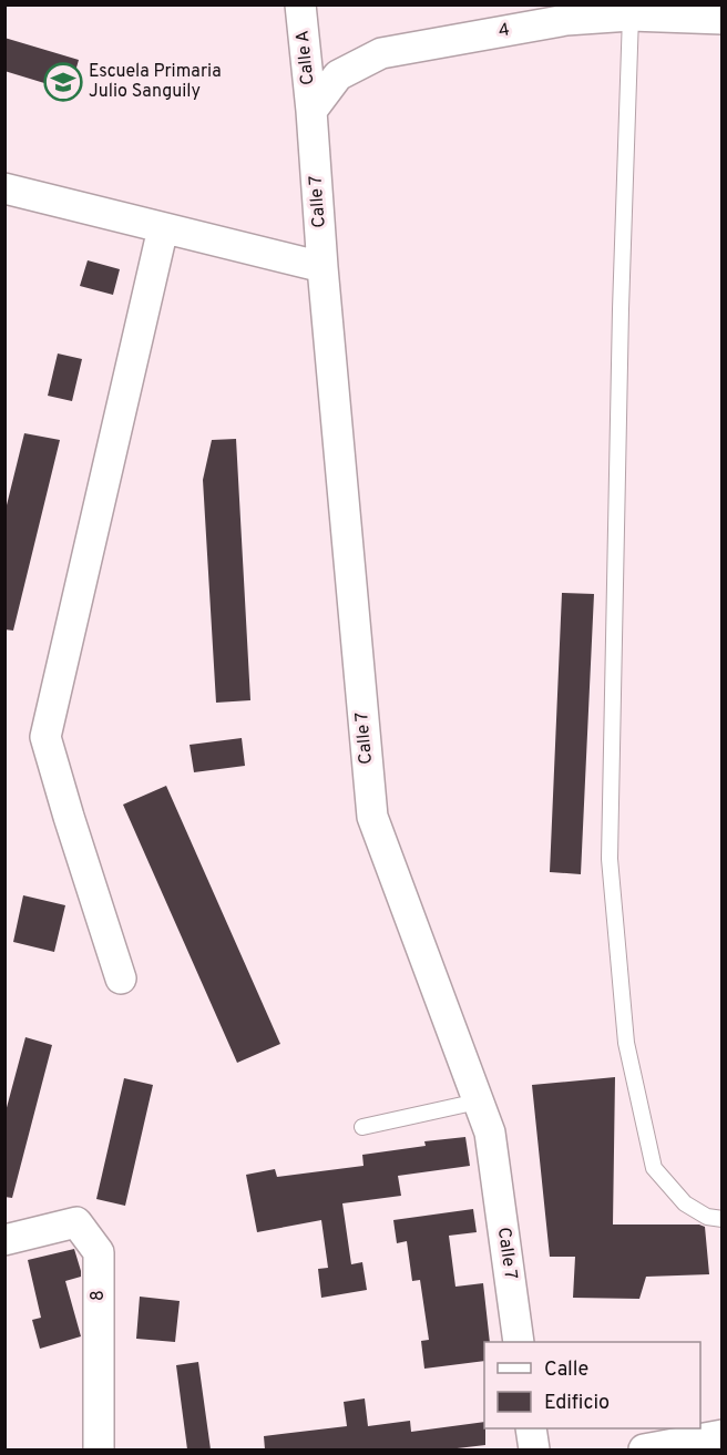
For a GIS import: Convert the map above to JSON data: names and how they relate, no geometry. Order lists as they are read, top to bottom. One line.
{"streets":{"street":["4","Calle A","Calle 7","8"]},"crossings":[["4","Calle A"],["4","Calle 7"],["Calle A","Calle 7"]],"places":{"school or university":["Escuela Primaria Julio Sanguily"]},"legend":["Calle","Edificio"]}
